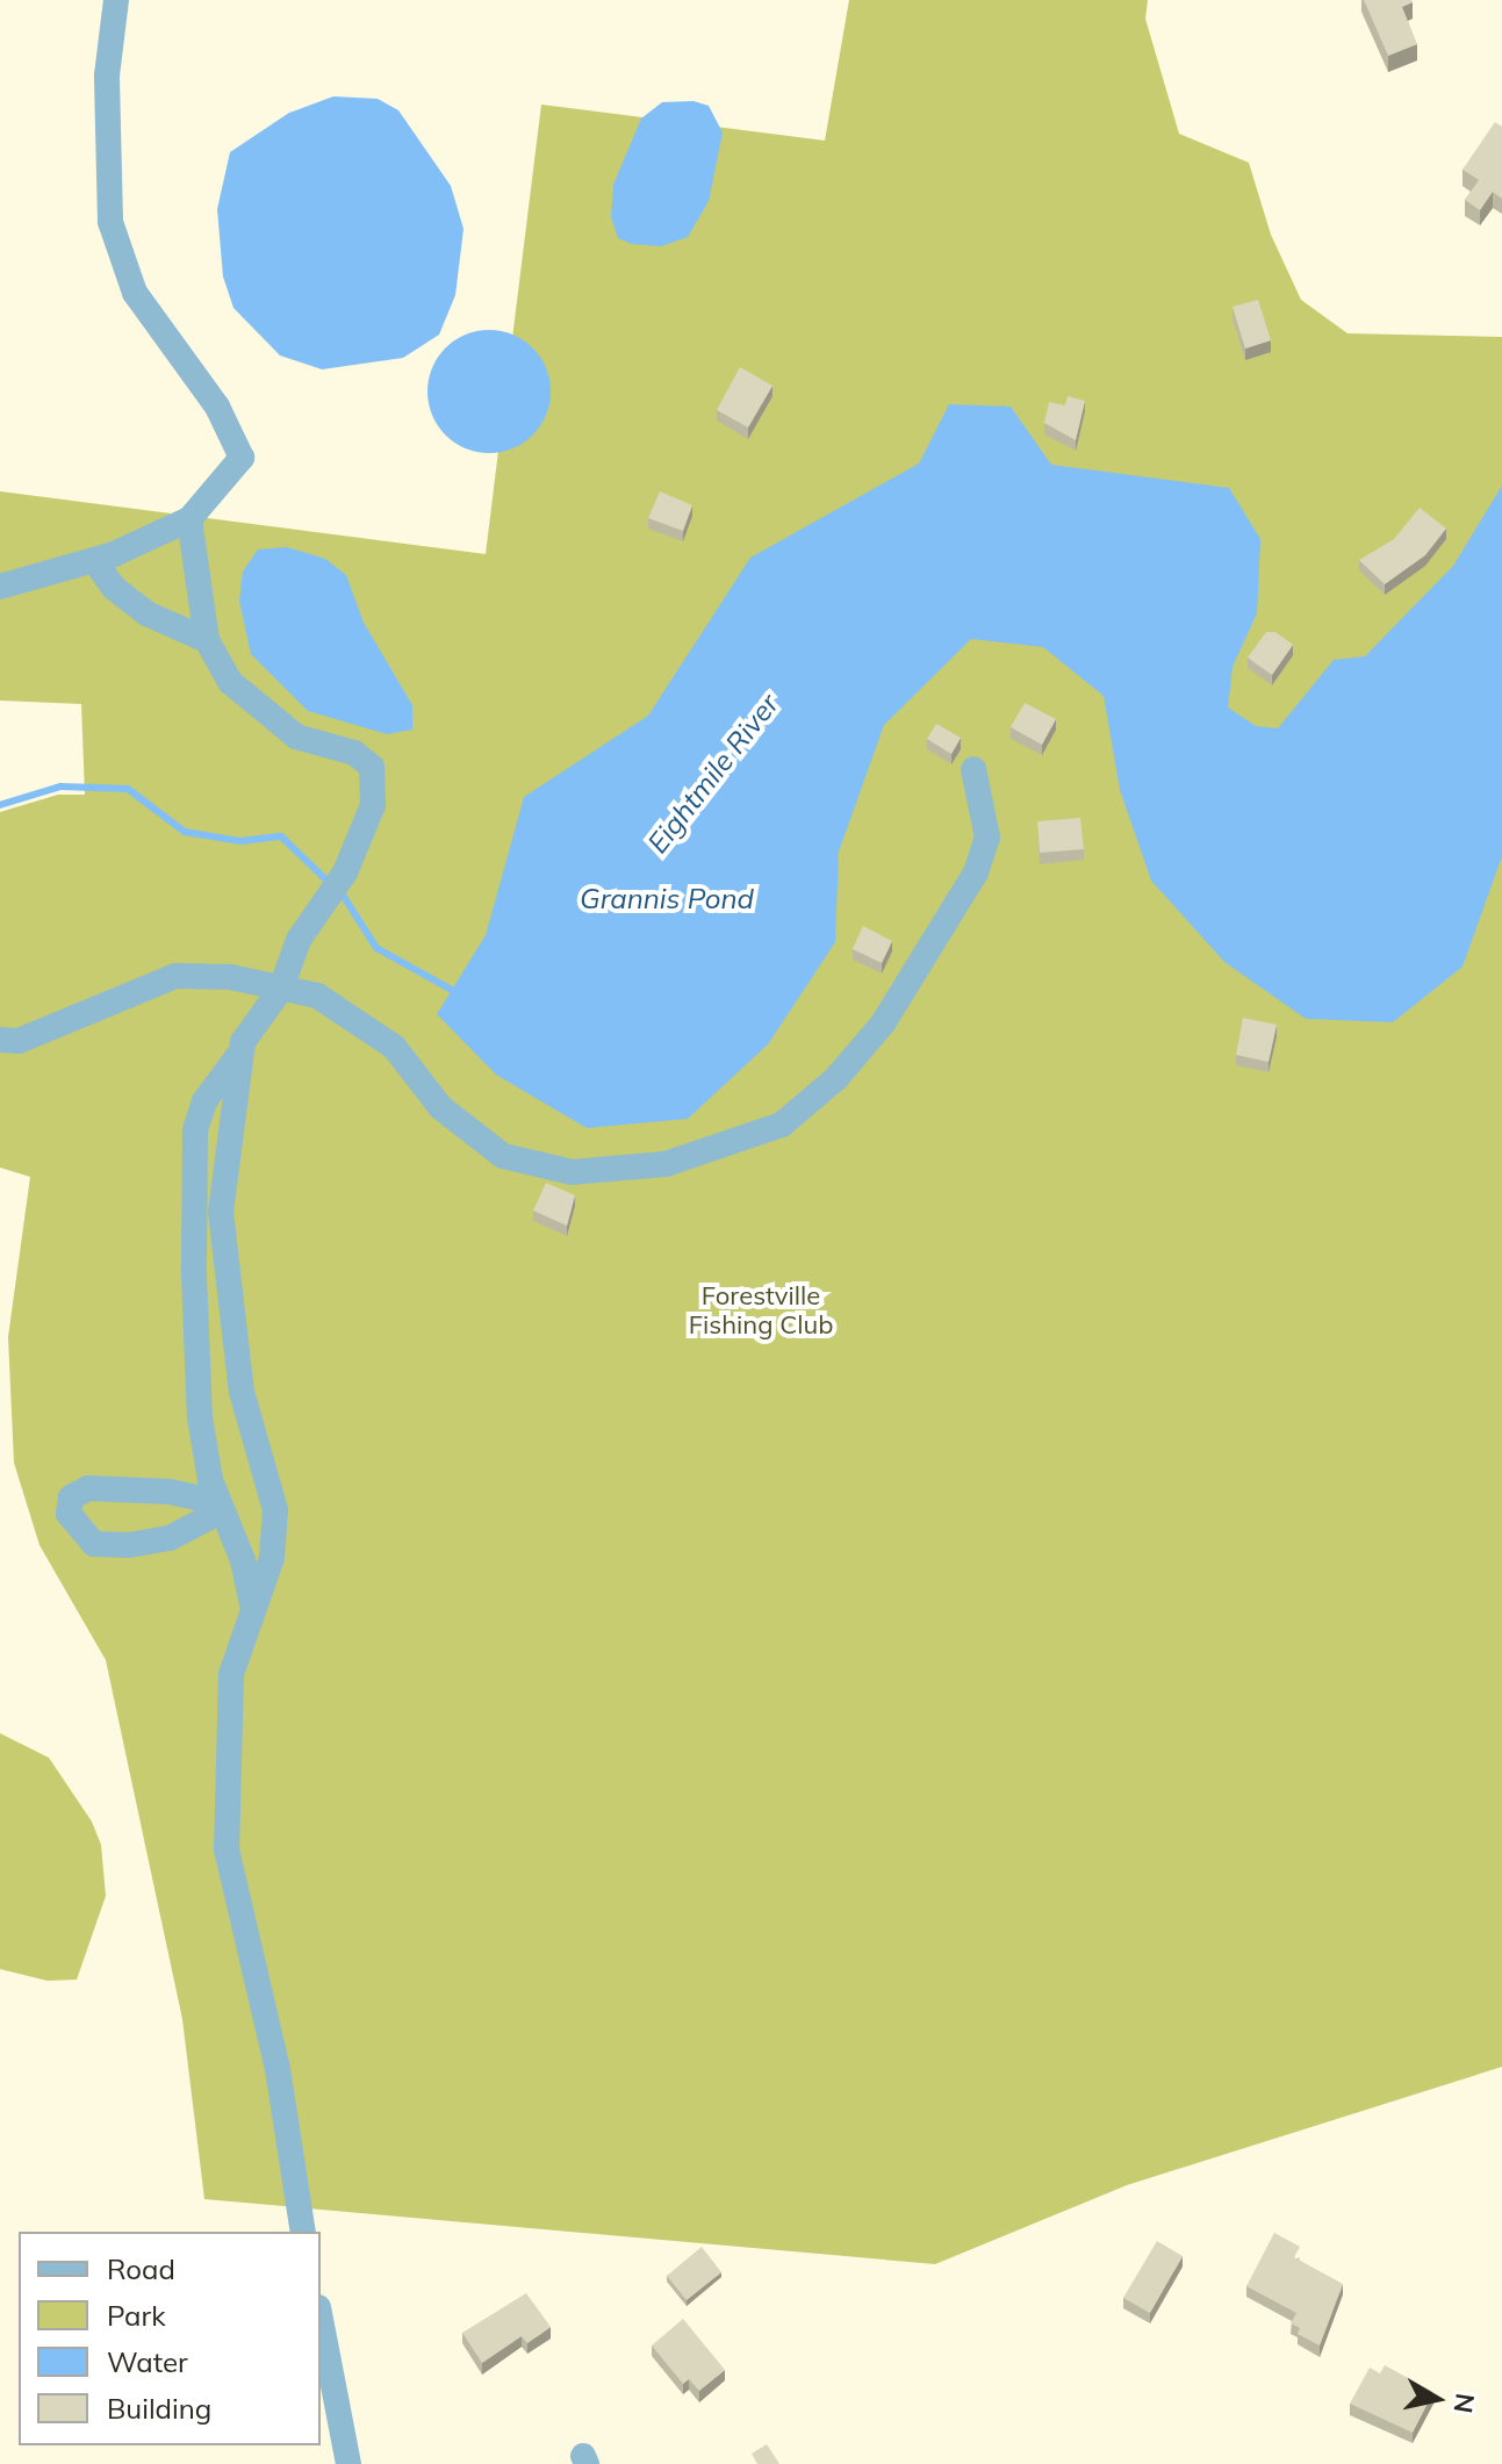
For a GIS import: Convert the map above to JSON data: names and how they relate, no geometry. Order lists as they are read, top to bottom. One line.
{"water":["Eightmile River","Grannis Pond"],"parks":["Forestville Fishing Club"],"legend":["Road","Park","Water","Building"],"north":"right"}
